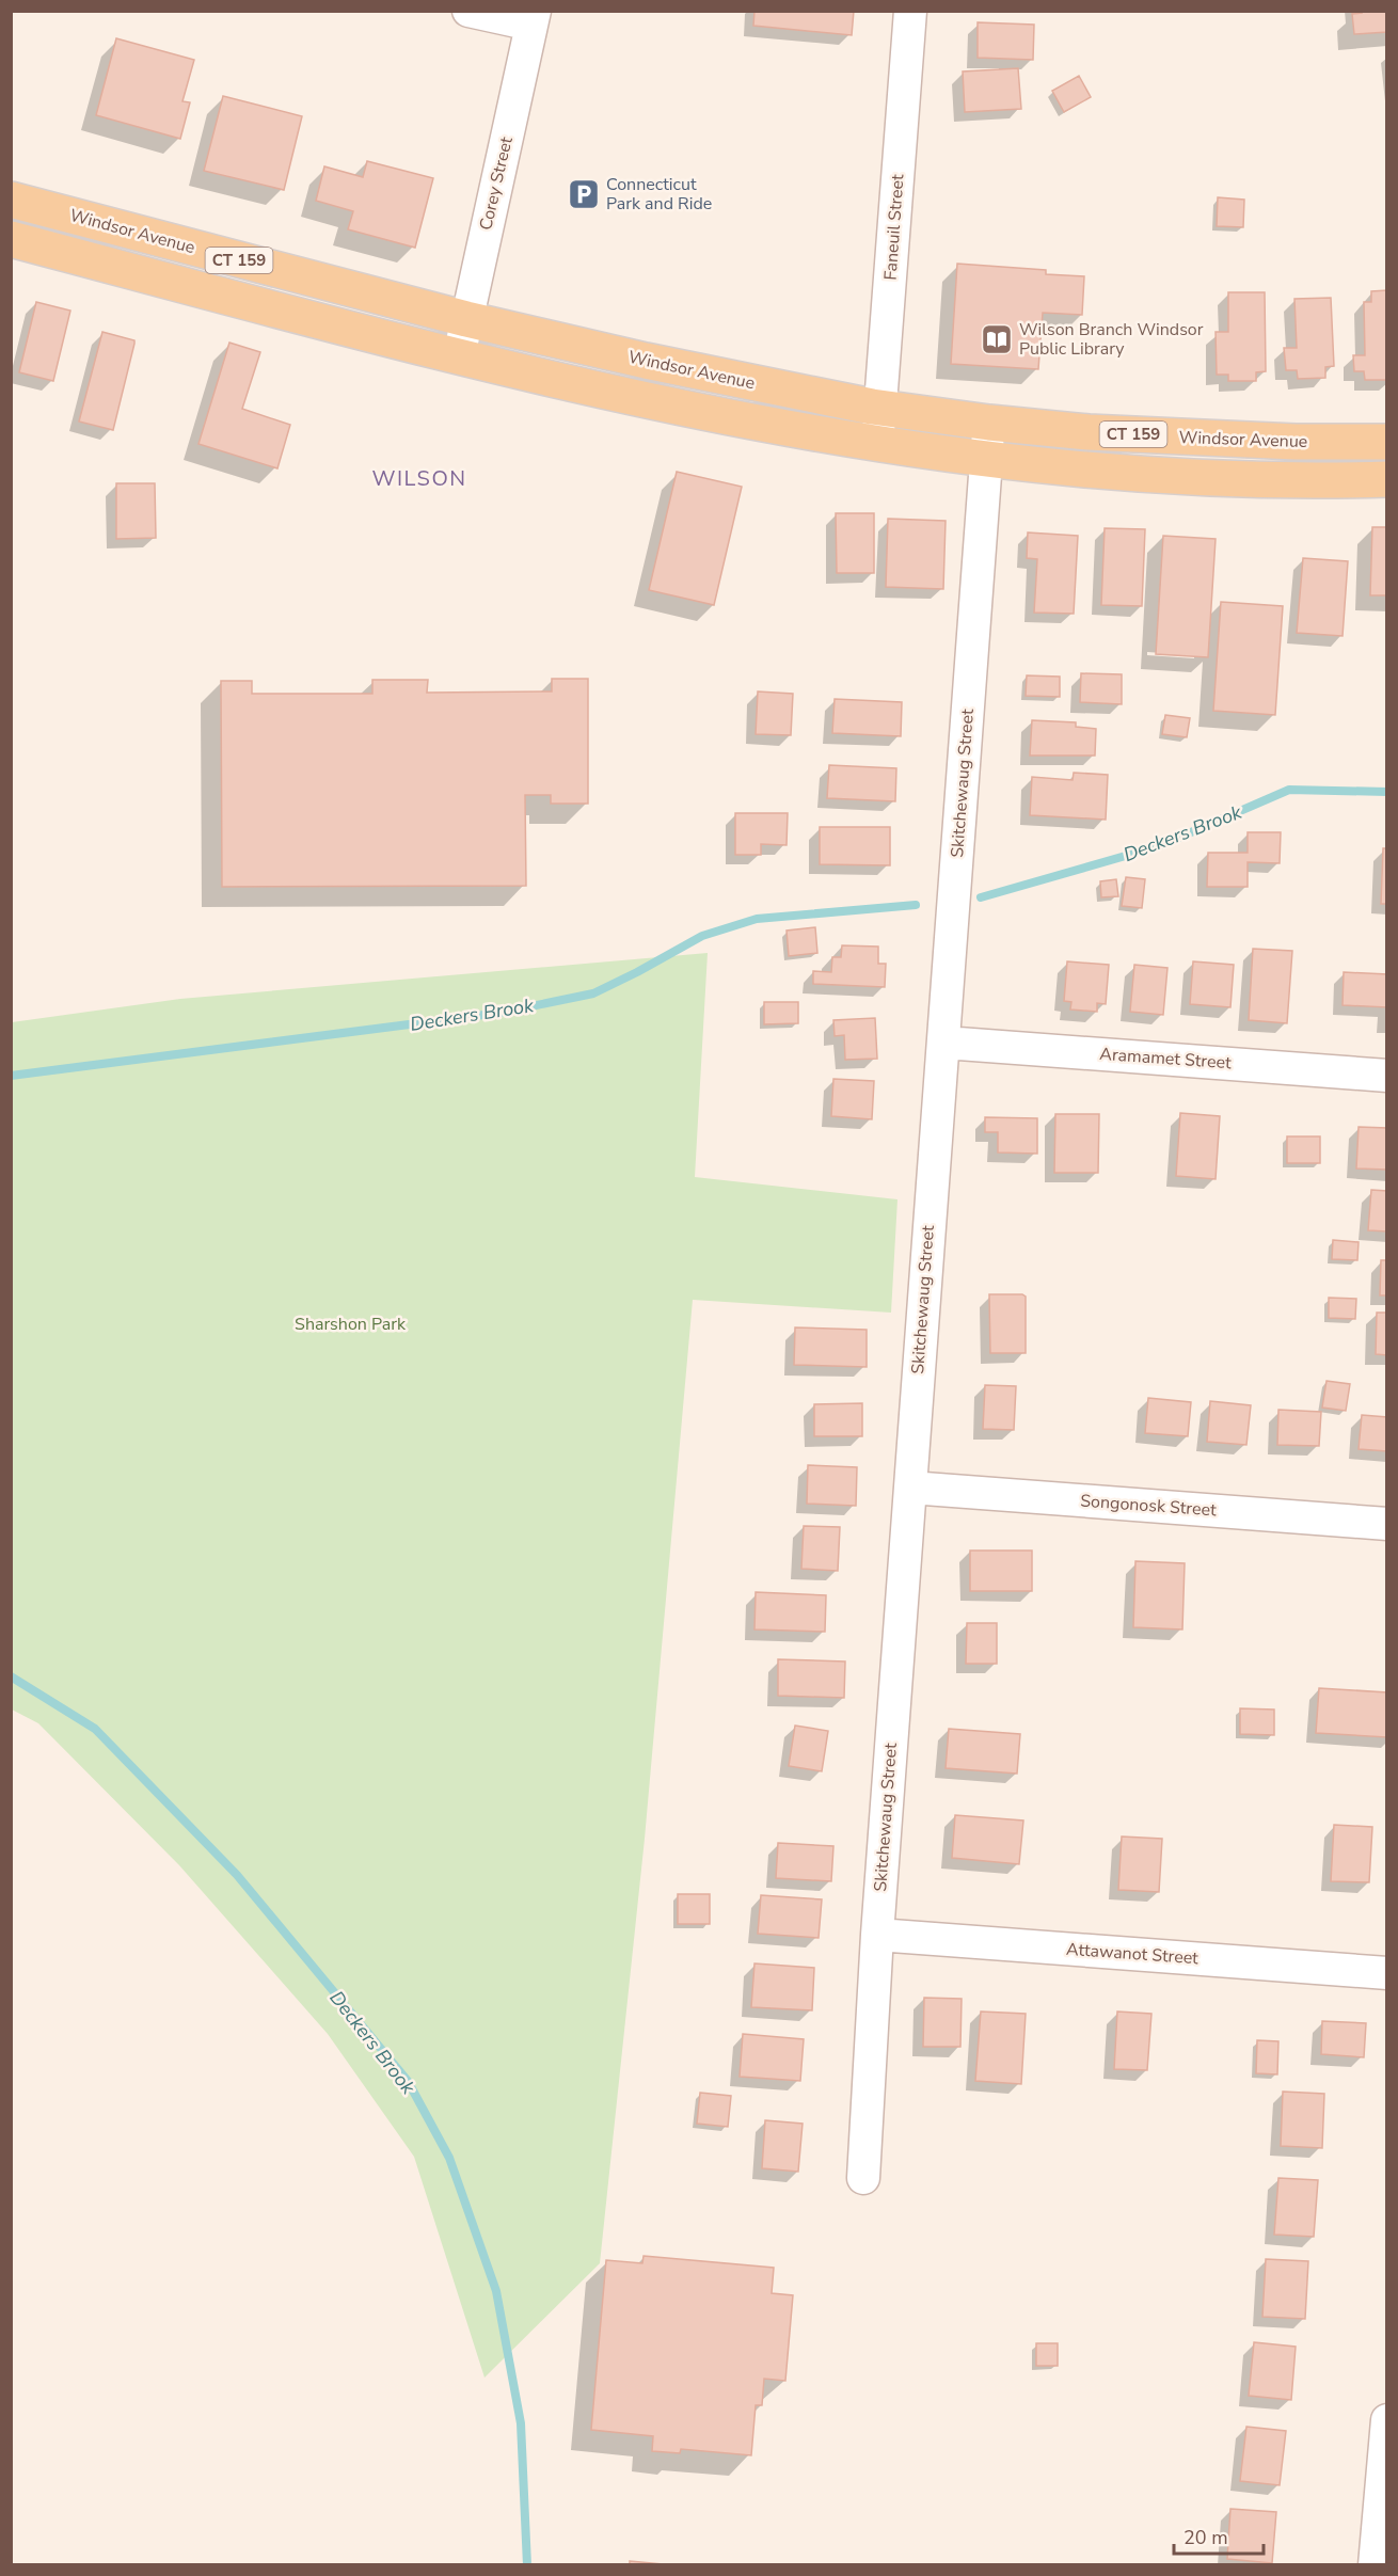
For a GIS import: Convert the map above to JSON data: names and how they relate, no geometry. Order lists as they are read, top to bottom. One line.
{"streets":{"main road":["Windsor Avenue","CT 159"],"street":["Corey Street","Faneuil Street","Skitchewaug Street","Aramamet Street","Songonosk Street","Attawanot Street"]},"crossings":[["Corey Street","Windsor Avenue"],["Corey Street","CT 159"],["Faneuil Street","Windsor Avenue"],["Faneuil Street","CT 159"],["Windsor Avenue","Skitchewaug Street"],["CT 159","Skitchewaug Street"],["Skitchewaug Street","Aramamet Street"],["Skitchewaug Street","Songonosk Street"],["Skitchewaug Street","Attawanot Street"]],"districts":["WILSON"],"water":["Deckers Brook"],"parks":["Sharshon Park"],"places":{"parking":["Connecticut Park and Ride"],"library":["Wilson Branch Windsor Public Library"]},"scale_bar":"20 m"}
